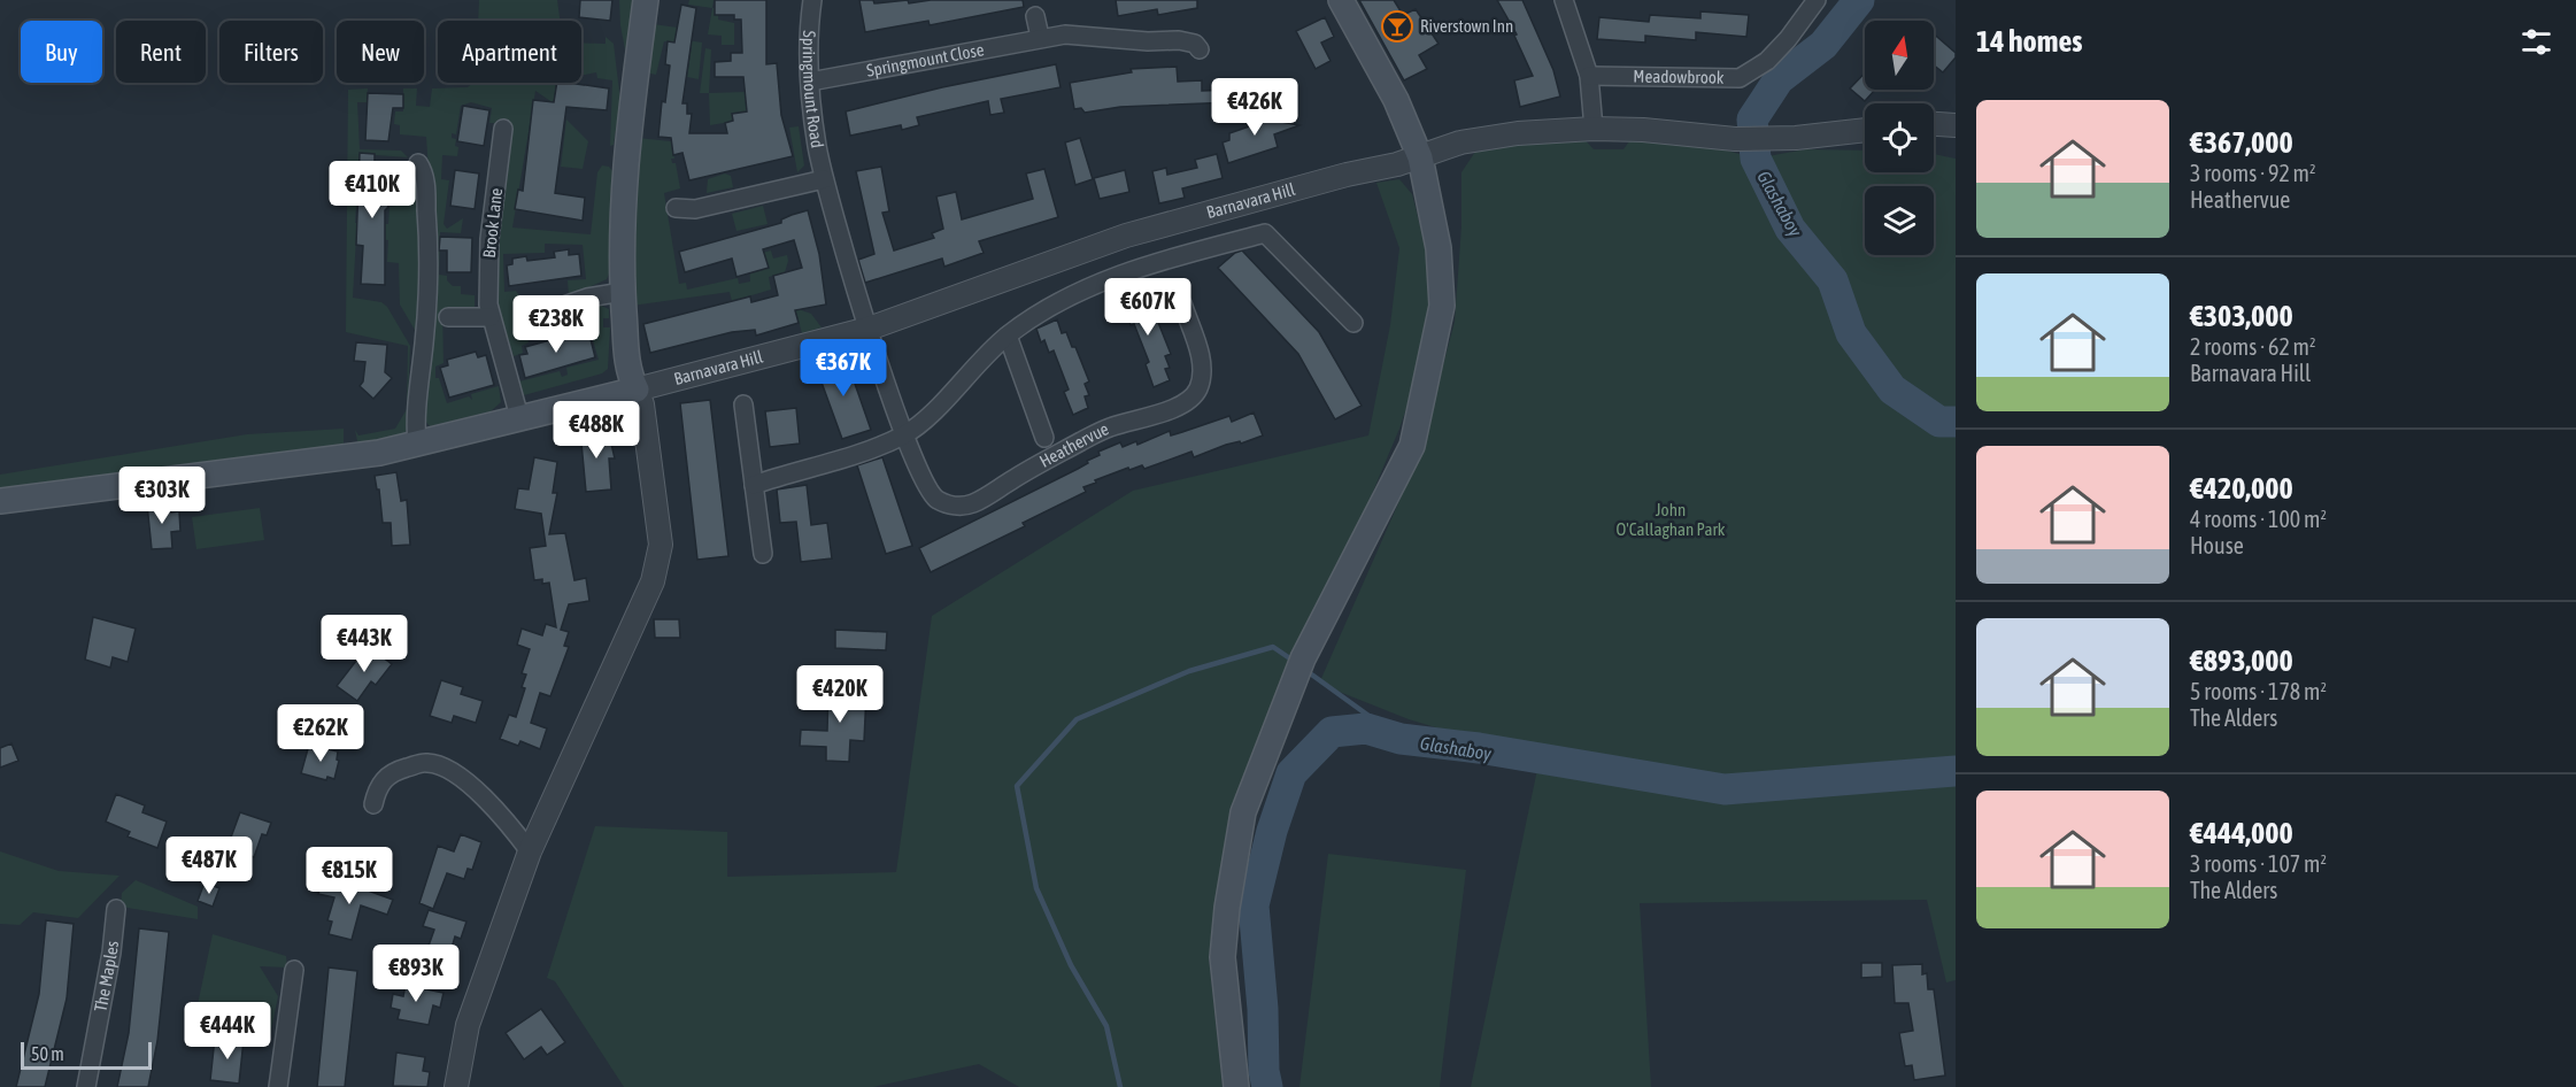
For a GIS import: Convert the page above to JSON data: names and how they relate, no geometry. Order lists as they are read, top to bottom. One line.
{"streets":{"main road":["Barnavara Hill"],"street":["Springmount Close","Meadowbrook","Springmount Road","Brook Lane","Heathervue","The Maples"]},"crossings":[["Springmount Close","Springmount Road"],["Springmount Road","Barnavara Hill"],["Springmount Road","Heathervue"],["Barnavara Hill","Brook Lane"],["Barnavara Hill","Heathervue"]],"water":["Glashaboy"],"parks":["John O'Callaghan Park"],"places":{"bar":["Riverstown Inn"]},"scale_bar":"50 m","north":"top","page":{"heading":"14 homes","chip":["Buy","Rent","Filters","New","Apartment"],"price":["€426K","€410K","€607K","€238K","€367K","€488K","€303K","€443K","€420K","€262K","€487K","€815K","€893K","€444K"],"list":[{"name":"€367,000","note":"3 rooms · 92 m² · Heathervue"},{"name":"€303,000","note":"2 rooms · 62 m² · Barnavara Hill"},{"name":"€420,000","note":"4 rooms · 100 m² · House"},{"name":"€893,000","note":"5 rooms · 178 m² · The Alders"},{"name":"€444,000","note":"3 rooms · 107 m² · The Alders"}],"scale":"50 m"}}
